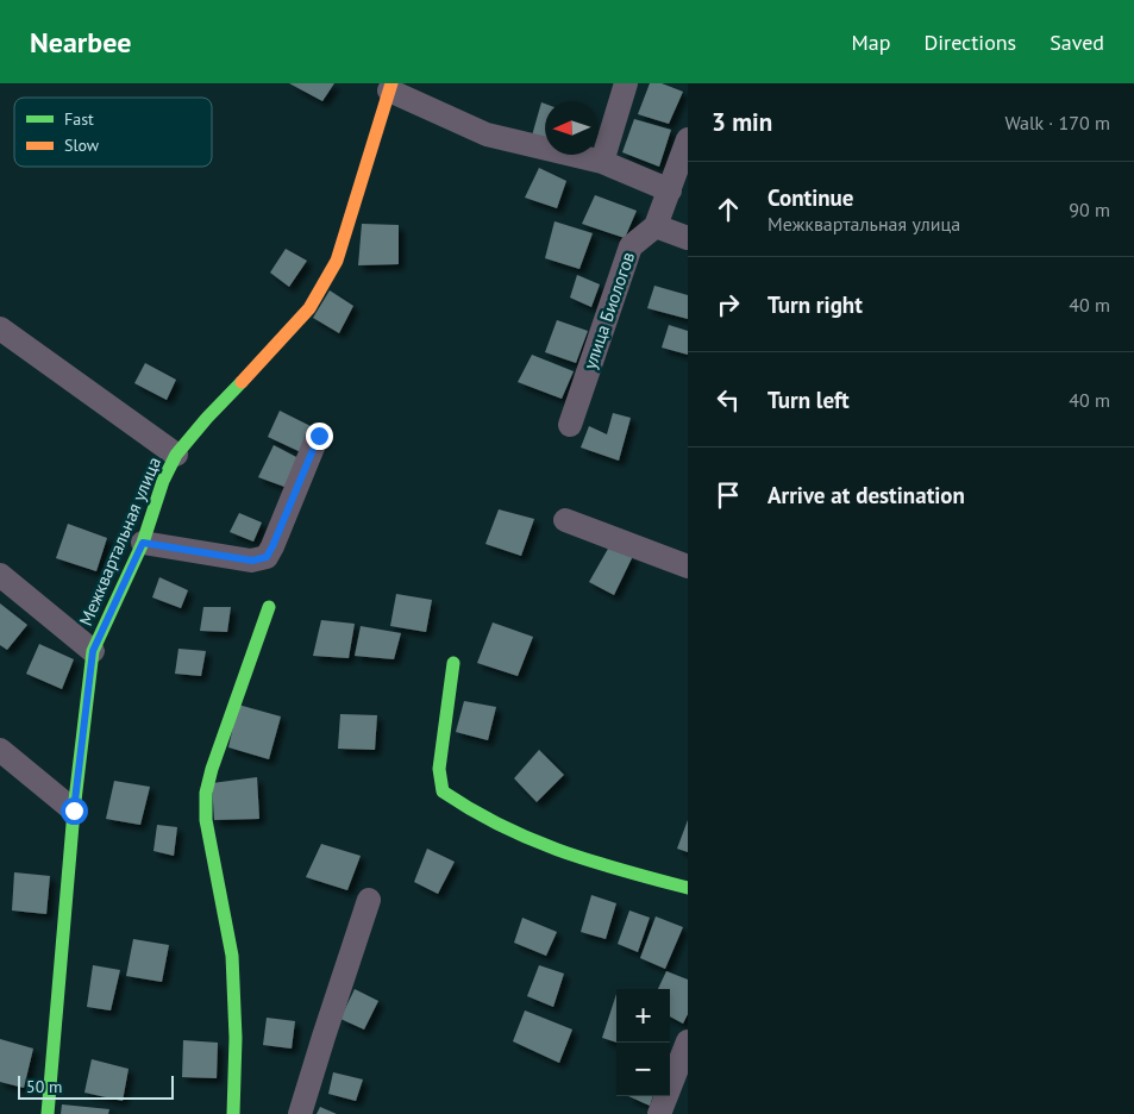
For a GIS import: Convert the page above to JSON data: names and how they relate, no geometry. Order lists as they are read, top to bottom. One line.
{"streets":{"street":["улица Биологов","Межквартальная улица"]},"legend":["Fast","Slow"],"scale_bar":"50 m","north":"left","page":{"header":"Nearbee","nav":["Map","Directions","Saved"],"heading":["3 min","Walk · 170 m"],"list":[["Continue","Межквартальная улица","90 m"],["Turn right","40 m"],["Turn left","40 m"],"Arrive at destination"],"map_buttons":["+","−"],"scale":"50 m"}}
